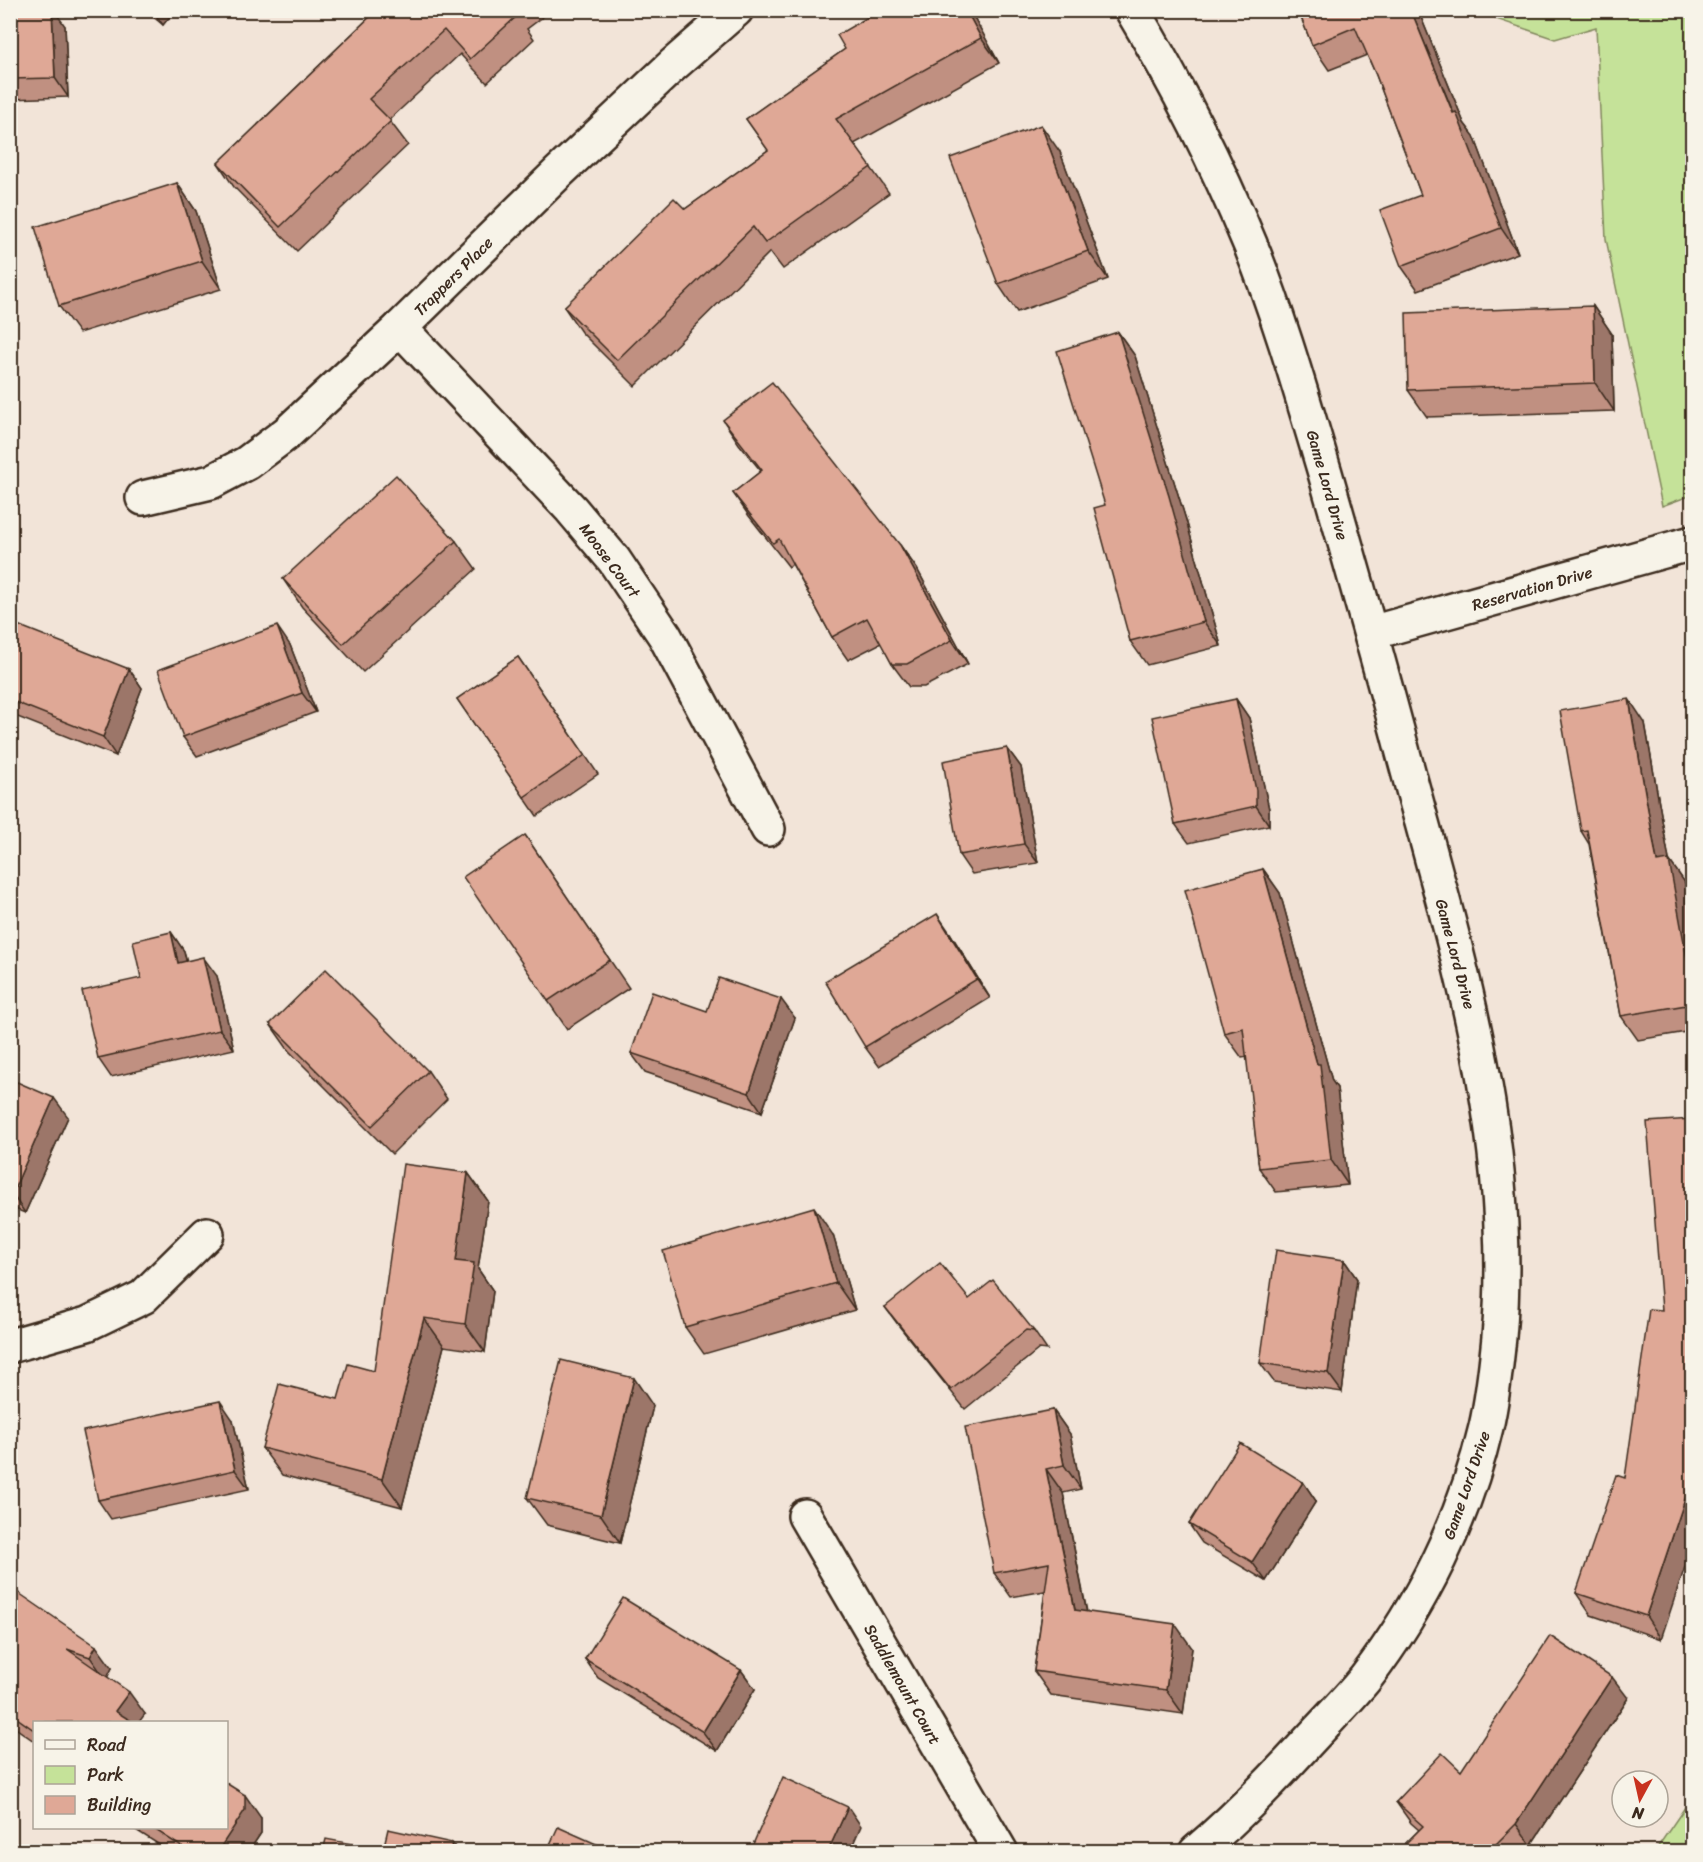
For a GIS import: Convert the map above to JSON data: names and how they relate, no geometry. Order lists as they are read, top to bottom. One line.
{"streets":{"street":["Trappers Place","Game Lord Drive","Moose Court","Reservation Drive","Saddlemount Court"]},"crossings":[["Trappers Place","Moose Court"],["Game Lord Drive","Reservation Drive"]],"legend":["Road","Park","Building"],"north":"bottom"}
